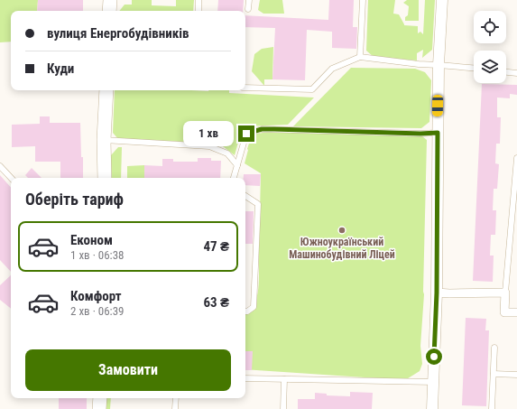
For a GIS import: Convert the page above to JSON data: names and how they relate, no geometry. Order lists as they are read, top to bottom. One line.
{"places":["Южноукраїнський Машинобудівний Ліцей"],"page":{"banner":["вулиця Енергобудівників","Куди"],"bubble":"1 хв","heading":"Оберіть тариф","list":[{"name":"Економ","note":"1 хв · 06:38","value":"47 ₴"},{"name":"Комфорт","note":"2 хв · 06:39","value":"63 ₴"}],"buttons":"Замовити"}}
